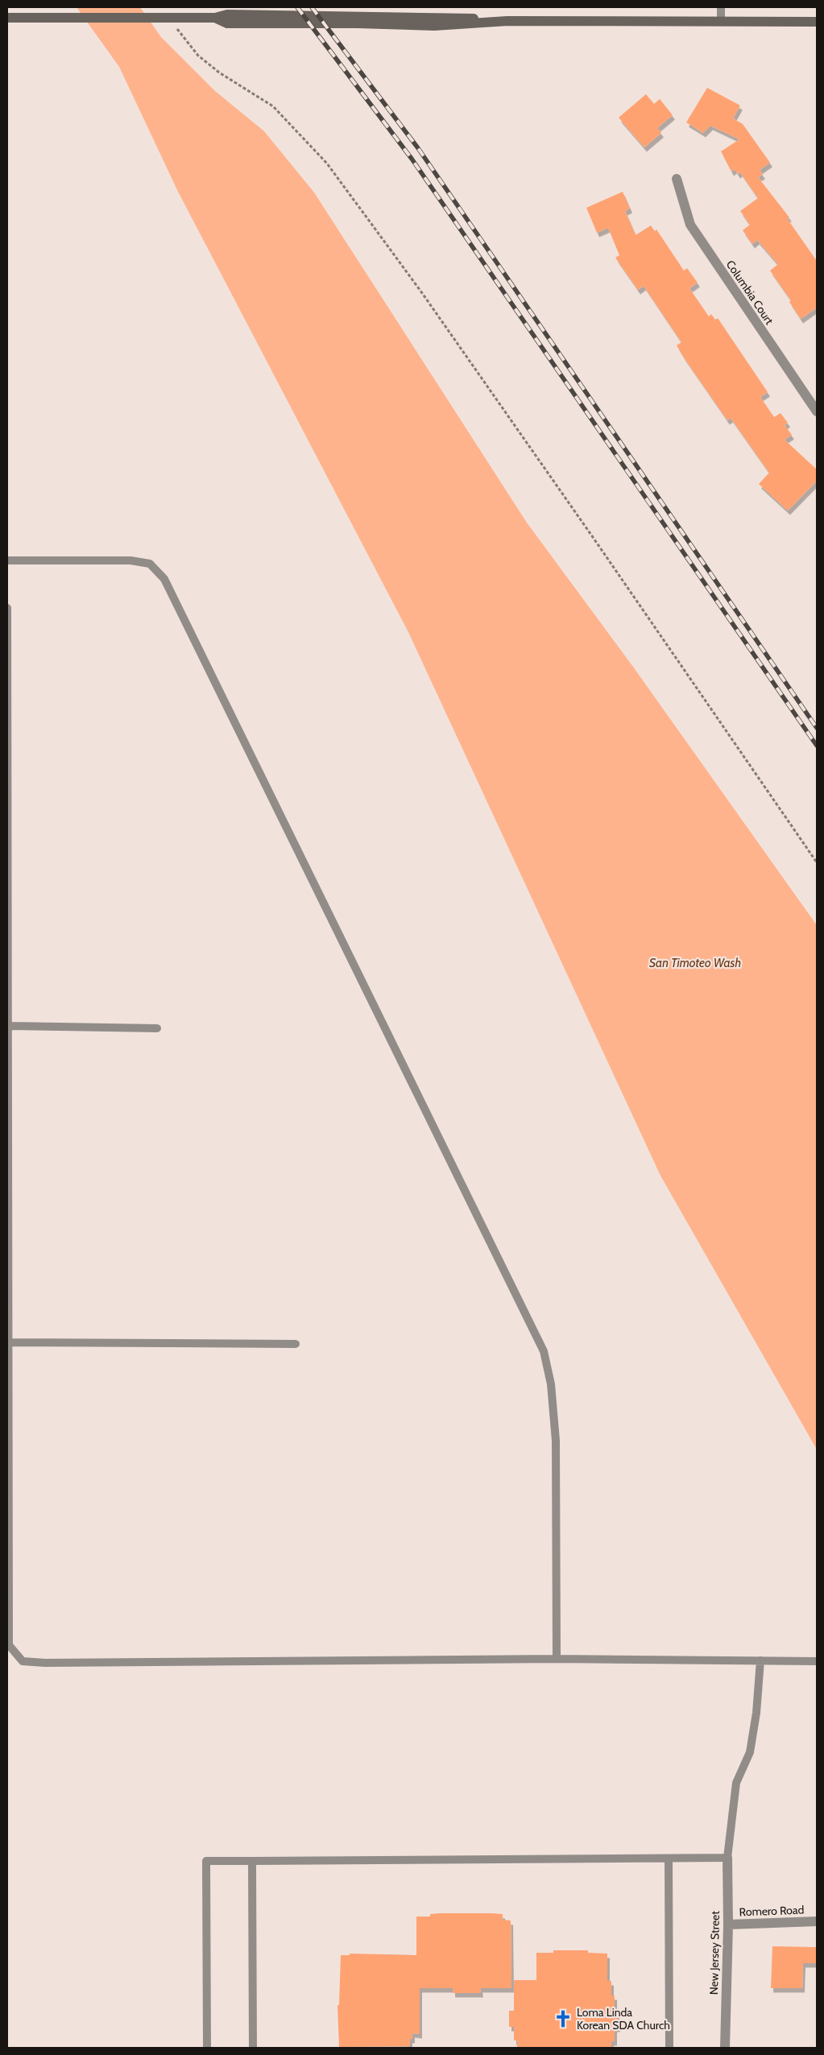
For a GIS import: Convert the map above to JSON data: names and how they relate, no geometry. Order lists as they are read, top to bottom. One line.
{"streets":{"street":["Columbia Court","Romero Road","New Jersey Street"]},"crossings":[["Romero Road","New Jersey Street"]],"water":["San Timoteo Wash"],"places":{"church":["Loma Linda Korean SDA Church"]}}
